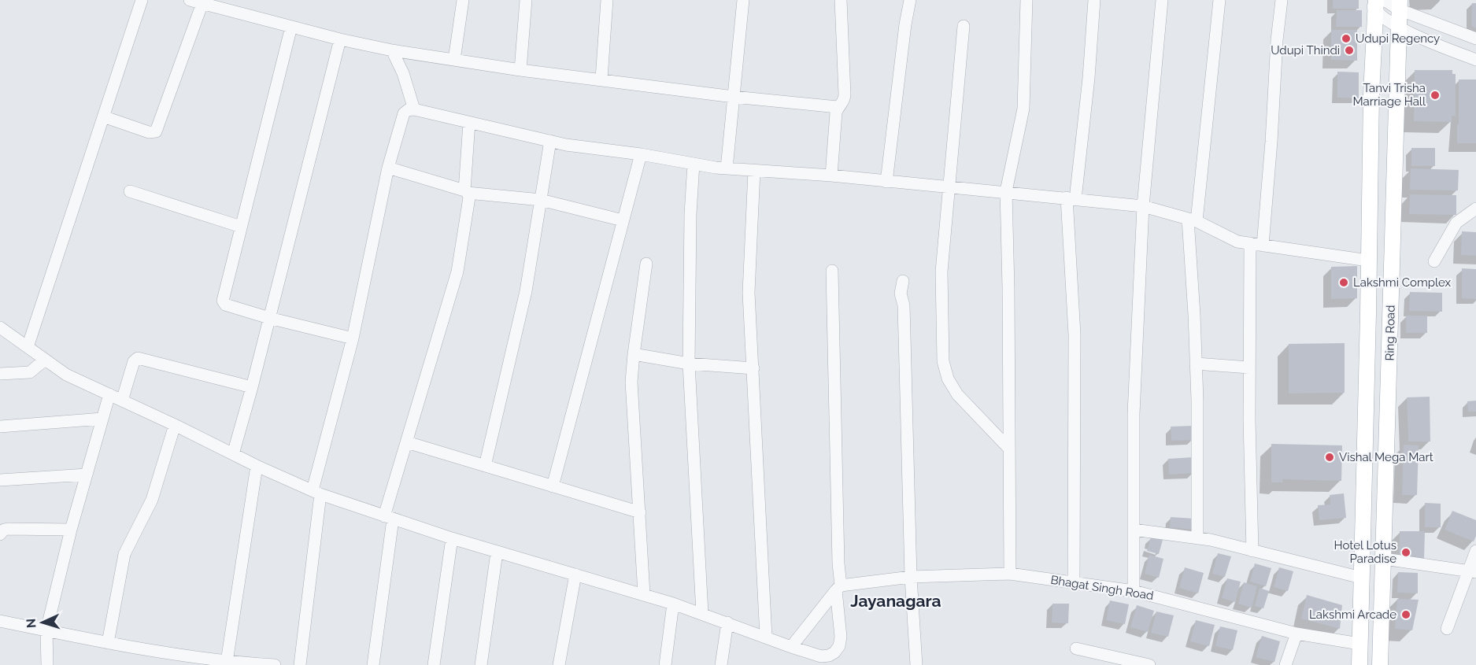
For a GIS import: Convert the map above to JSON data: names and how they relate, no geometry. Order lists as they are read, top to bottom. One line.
{"streets":{"main road":["Ring Road"],"street":["Bhagat Singh Road"]},"crossings":[["Ring Road","Bhagat Singh Road"]],"districts":["Jayanagara"],"places":["Udupi Regency","Udupi Thindi","Tanvi Trisha Marriage Hall","Lakshmi Complex","Vishal Mega Mart","Hotel Lotus Paradise","Lakshmi Arcade"],"north":"left"}
